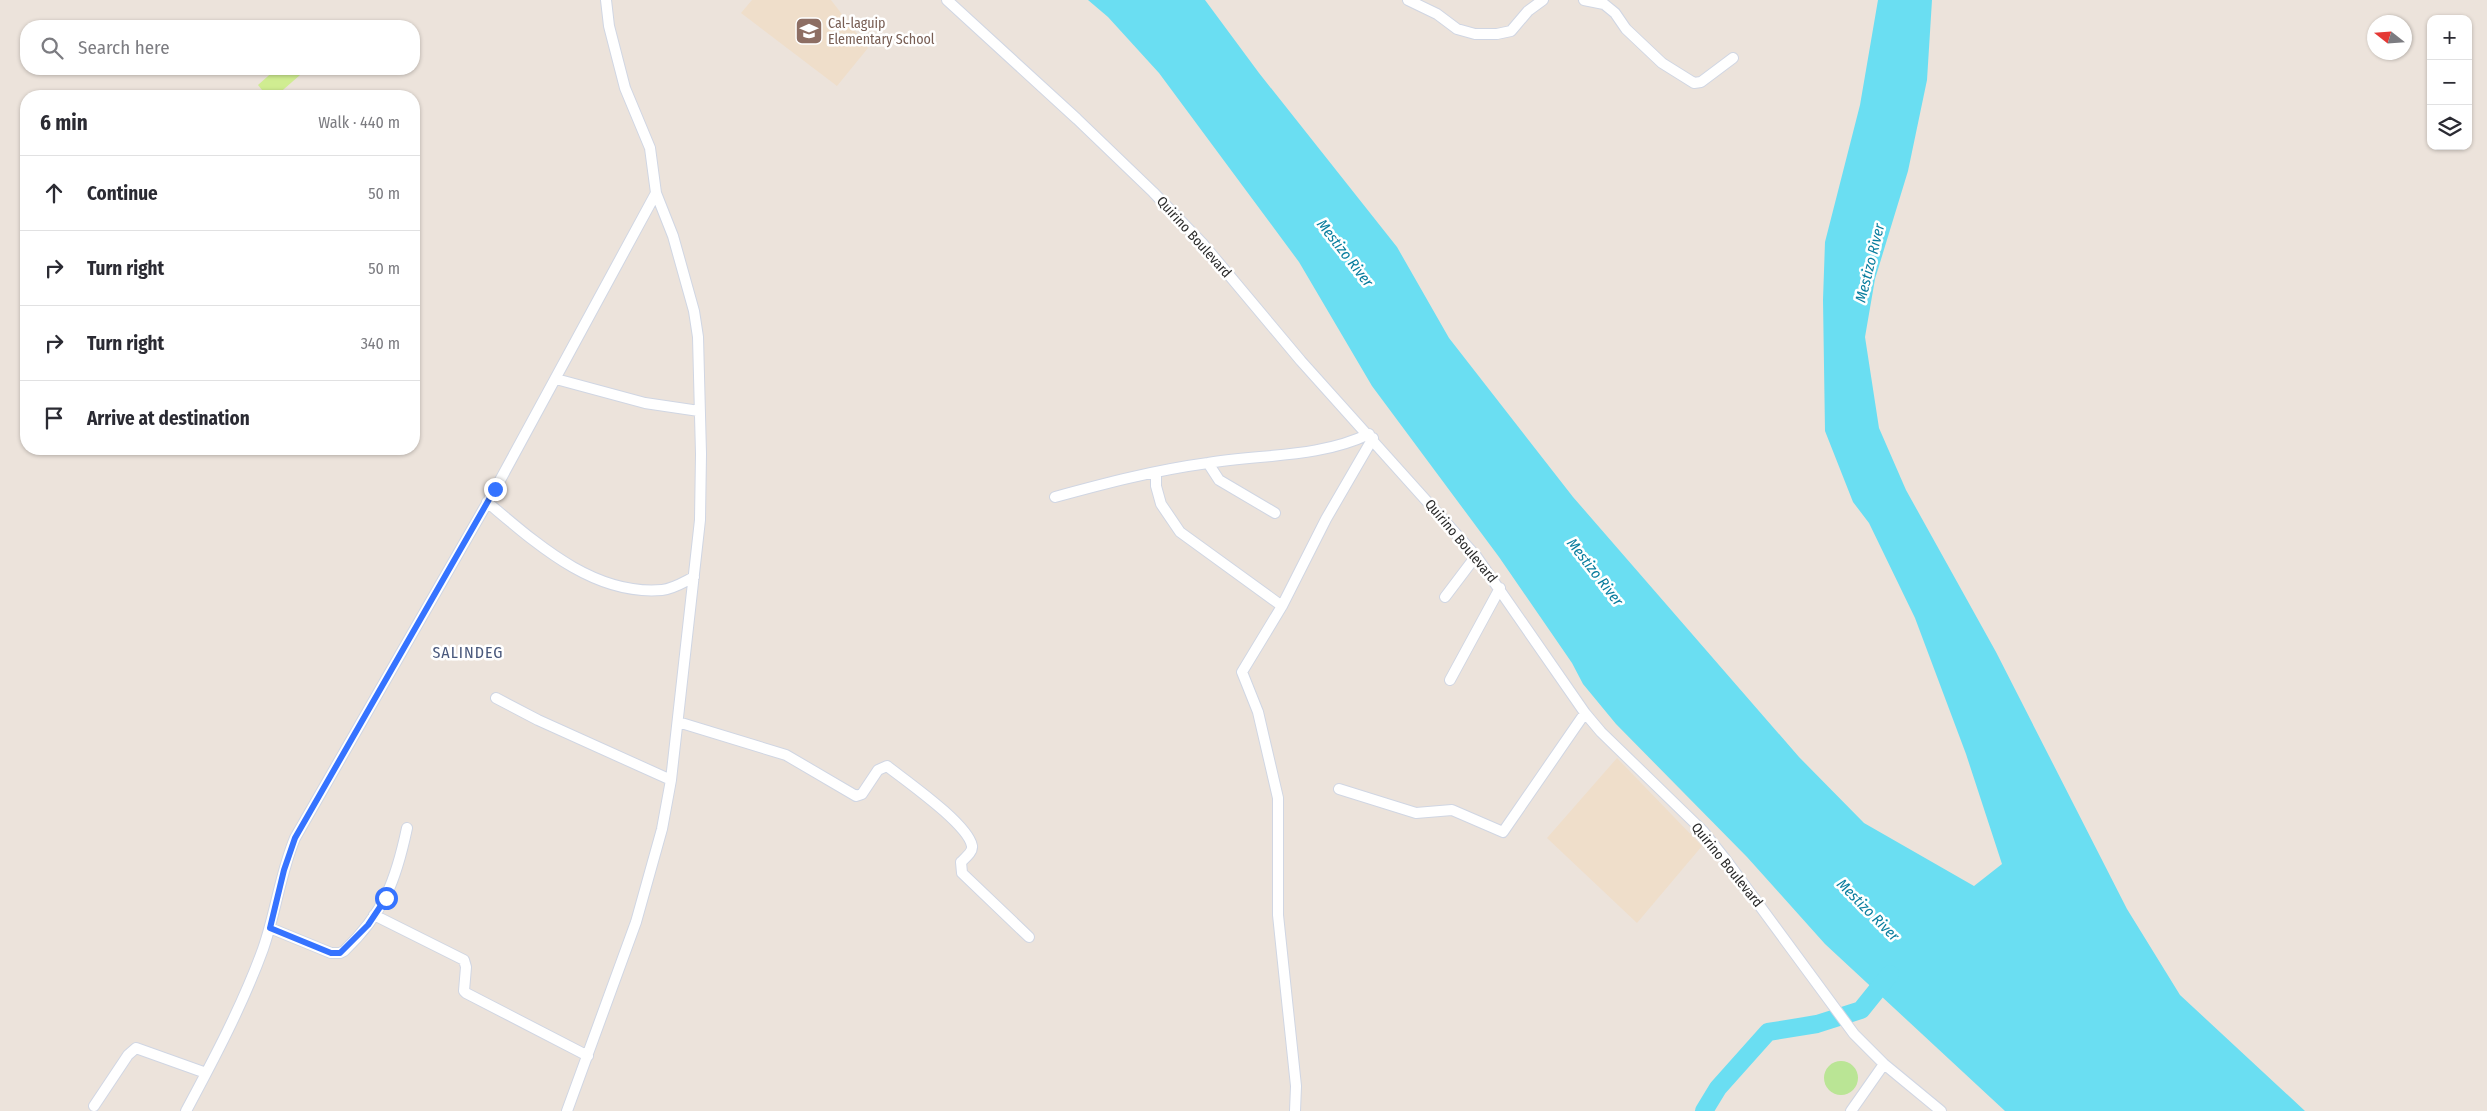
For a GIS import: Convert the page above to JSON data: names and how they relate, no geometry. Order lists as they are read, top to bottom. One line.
{"streets":{"street":["Quirino Boulevard"]},"districts":["SALINDEG"],"water":["Mestizo River"],"places":{"school or university":["Cal-laguip Elementary School"]},"north":"left","page":{"map_buttons":["+","−"],"search":"Search here","heading":["6 min","Walk · 440 m"],"list":[["Continue","50 m"],["Turn right","50 m"],["Turn right","340 m"],"Arrive at destination"]}}
